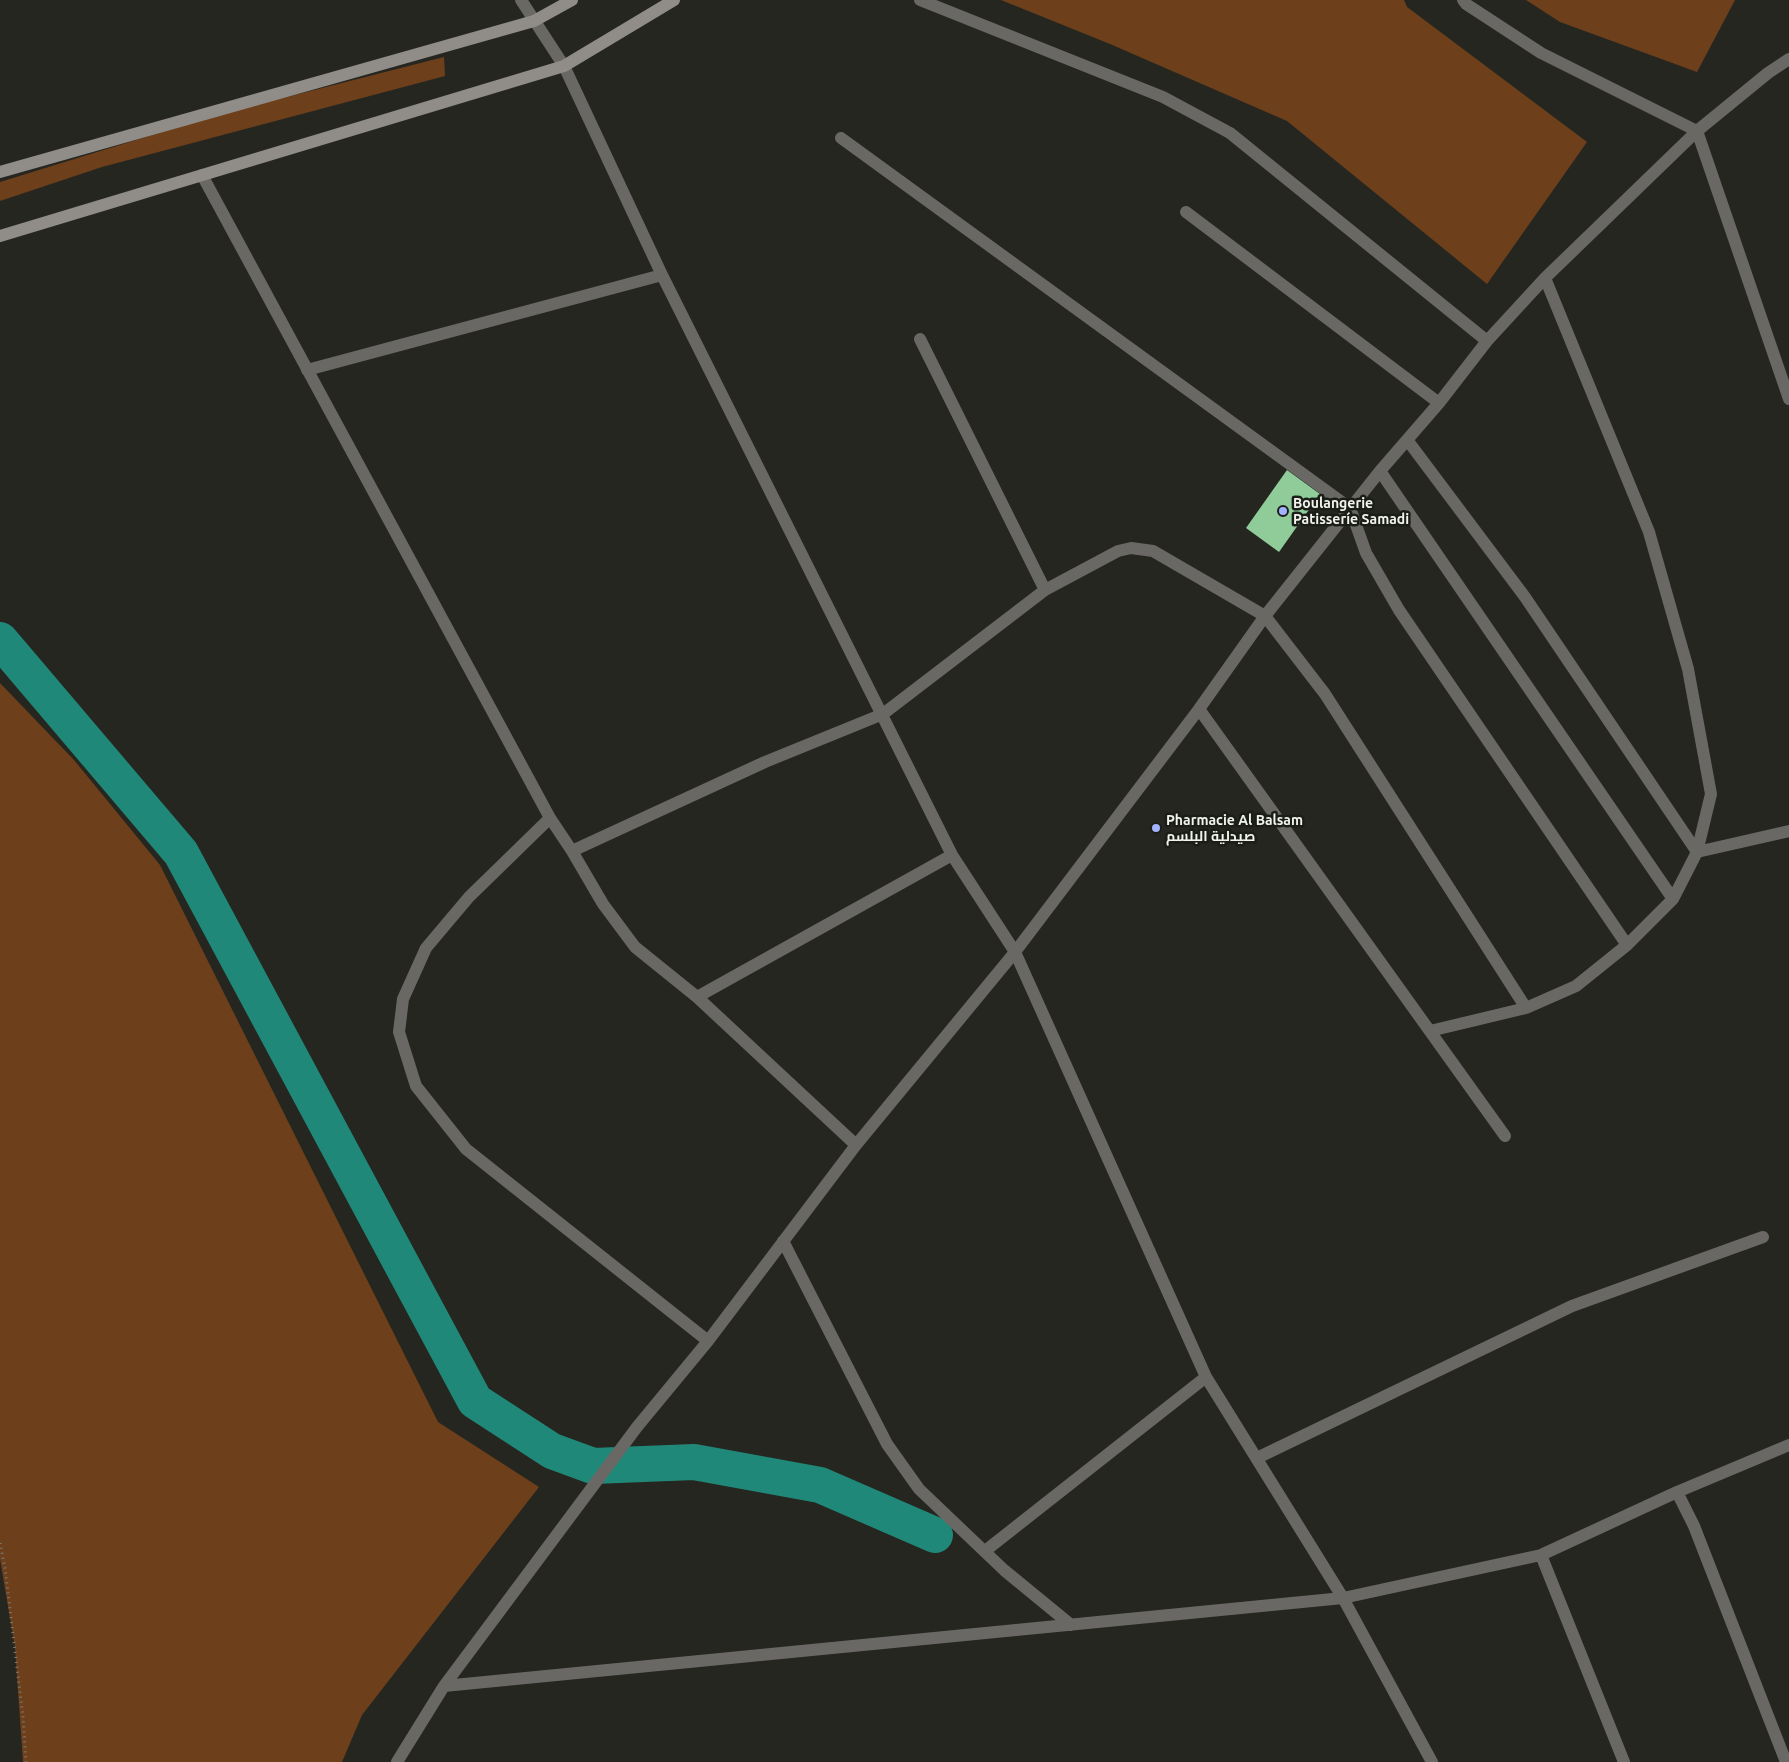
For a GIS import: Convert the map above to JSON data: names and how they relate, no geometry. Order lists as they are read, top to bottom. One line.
{"places":["Boulangerie Patisseríe Samadi","Pharmacie Al Balsam صيدلية البلسم"]}
